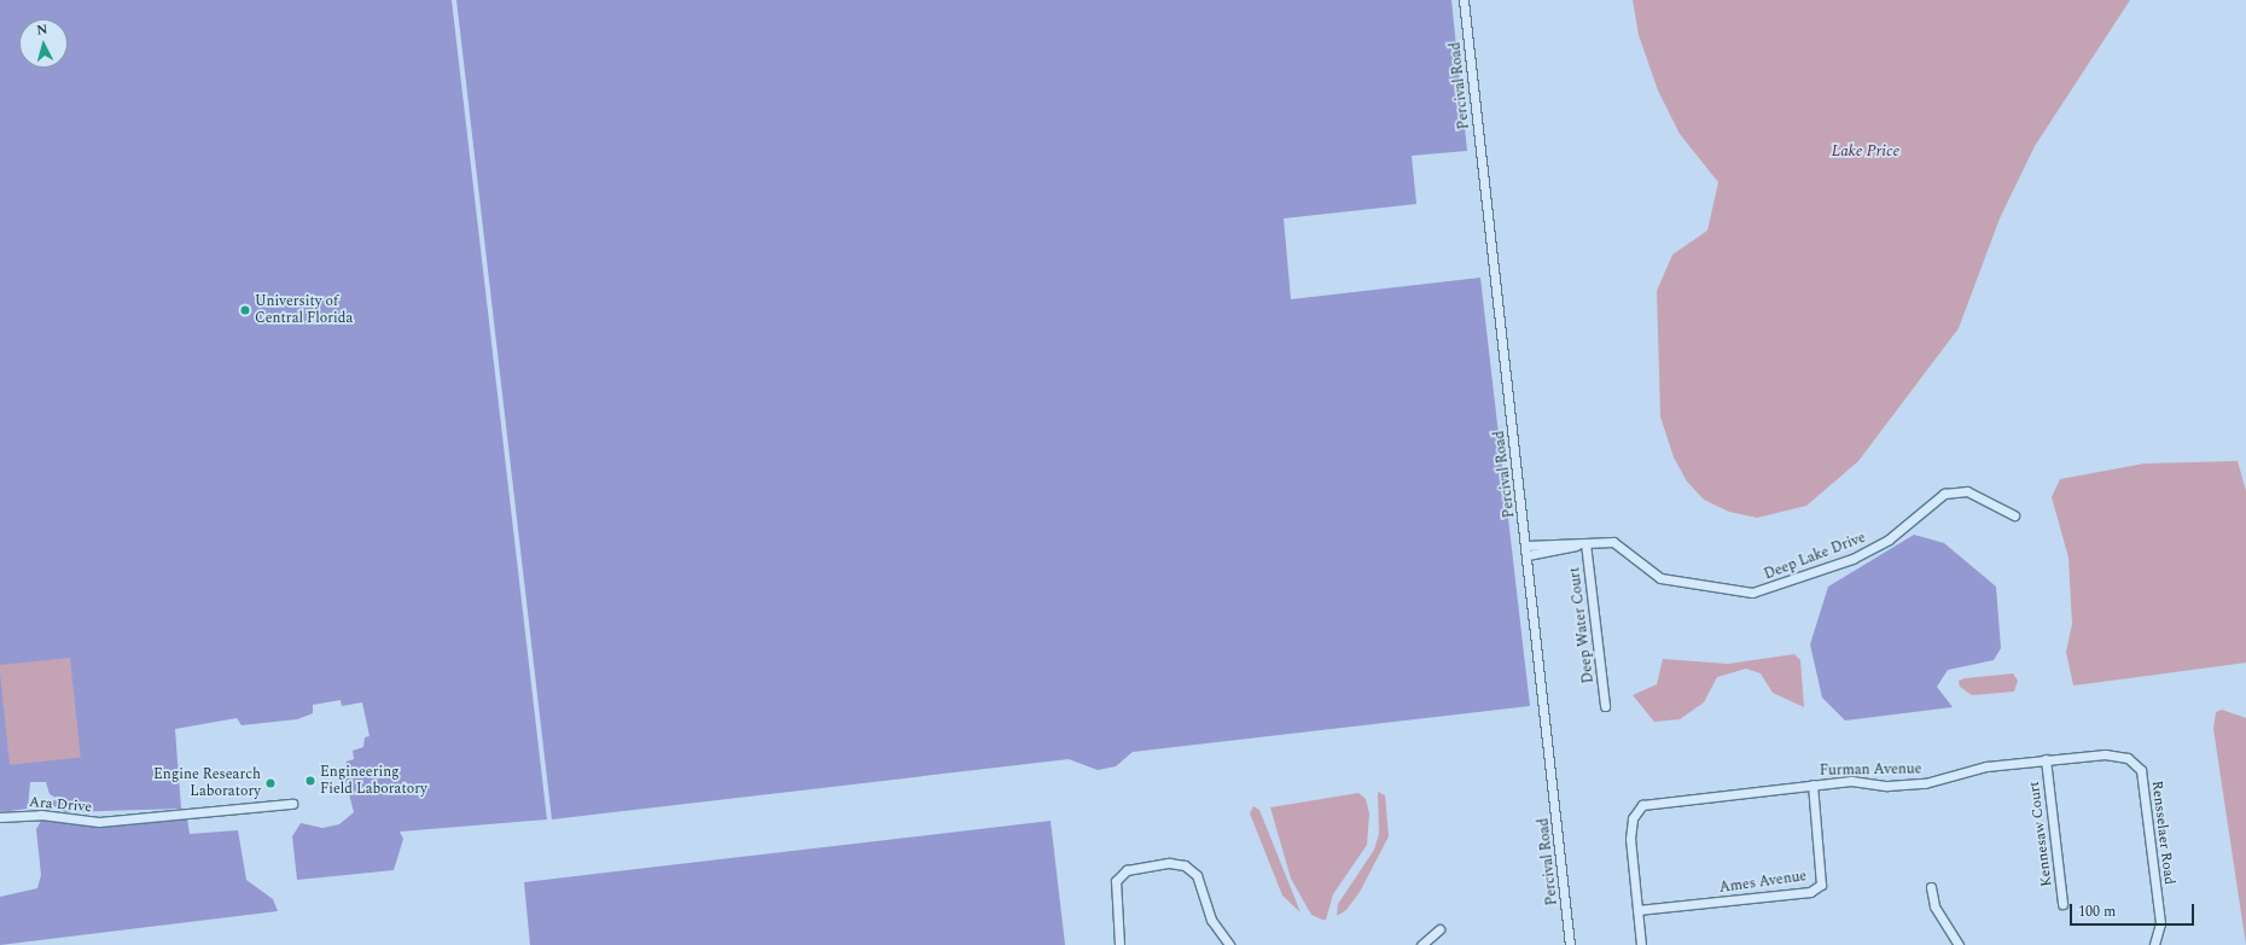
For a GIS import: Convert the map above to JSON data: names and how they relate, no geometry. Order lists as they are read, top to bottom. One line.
{"streets":{"street":["Percival Road","Deep Lake Drive","Deep Water Court","Furman Avenue","Ara Drive","Rensselaer Road","Kennesaw Court","Ames Avenue"]},"crossings":[["Percival Road","Deep Lake Drive"],["Deep Lake Drive","Deep Water Court"],["Furman Avenue","Rensselaer Road"],["Furman Avenue","Kennesaw Court"],["Furman Avenue","Ames Avenue"]],"water":["Lake Price"],"places":["University of Central Florida","Engineering Field Laboratory","Engine Research Laboratory"],"scale_bar":"100 m","north":"top"}
